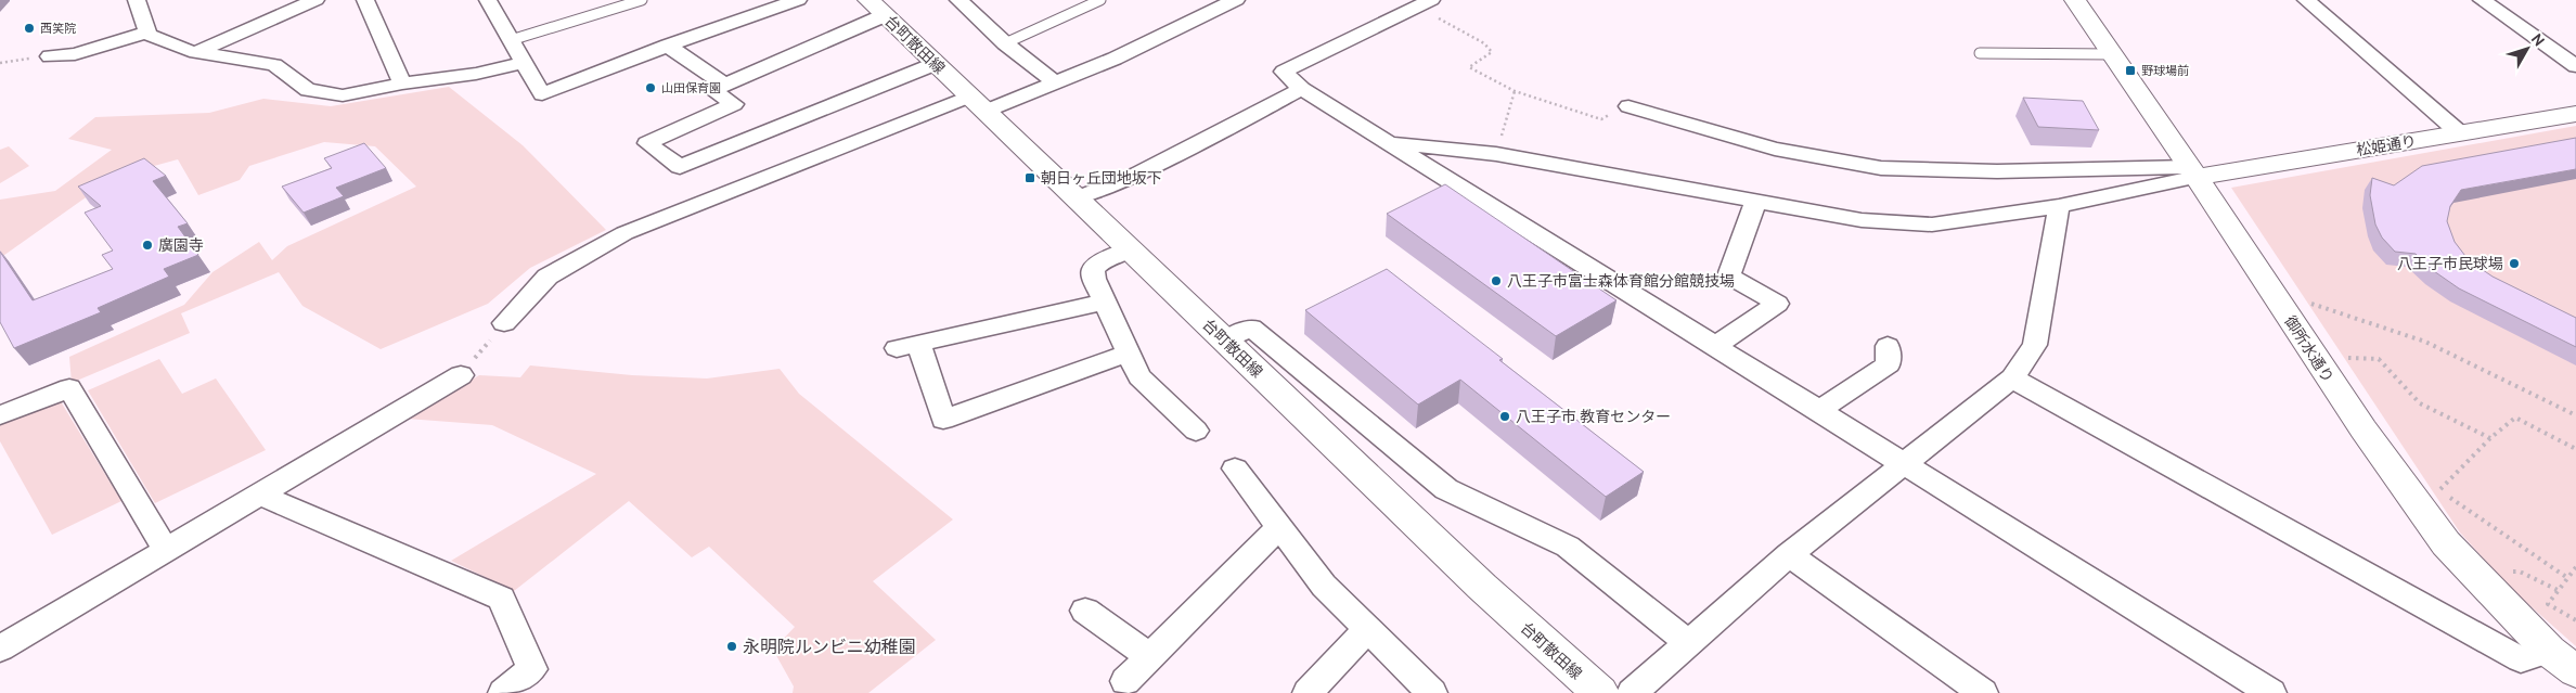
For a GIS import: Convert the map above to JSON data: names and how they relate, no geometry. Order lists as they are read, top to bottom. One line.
{"streets":{"street":["台町散田線","松姫通り","御所水通り"]},"crossings":[["松姫通り","御所水通り"]],"places":{"other":["西笑院","山田保育園","廣園寺","八王子市民球場","八王子市富士森体育館分館競技場","八王子市 教育センター","永明院ルンビニ幼稚園"],"transit":["野球場前","朝日ヶ丘団地坂下"]},"north":"top right"}
